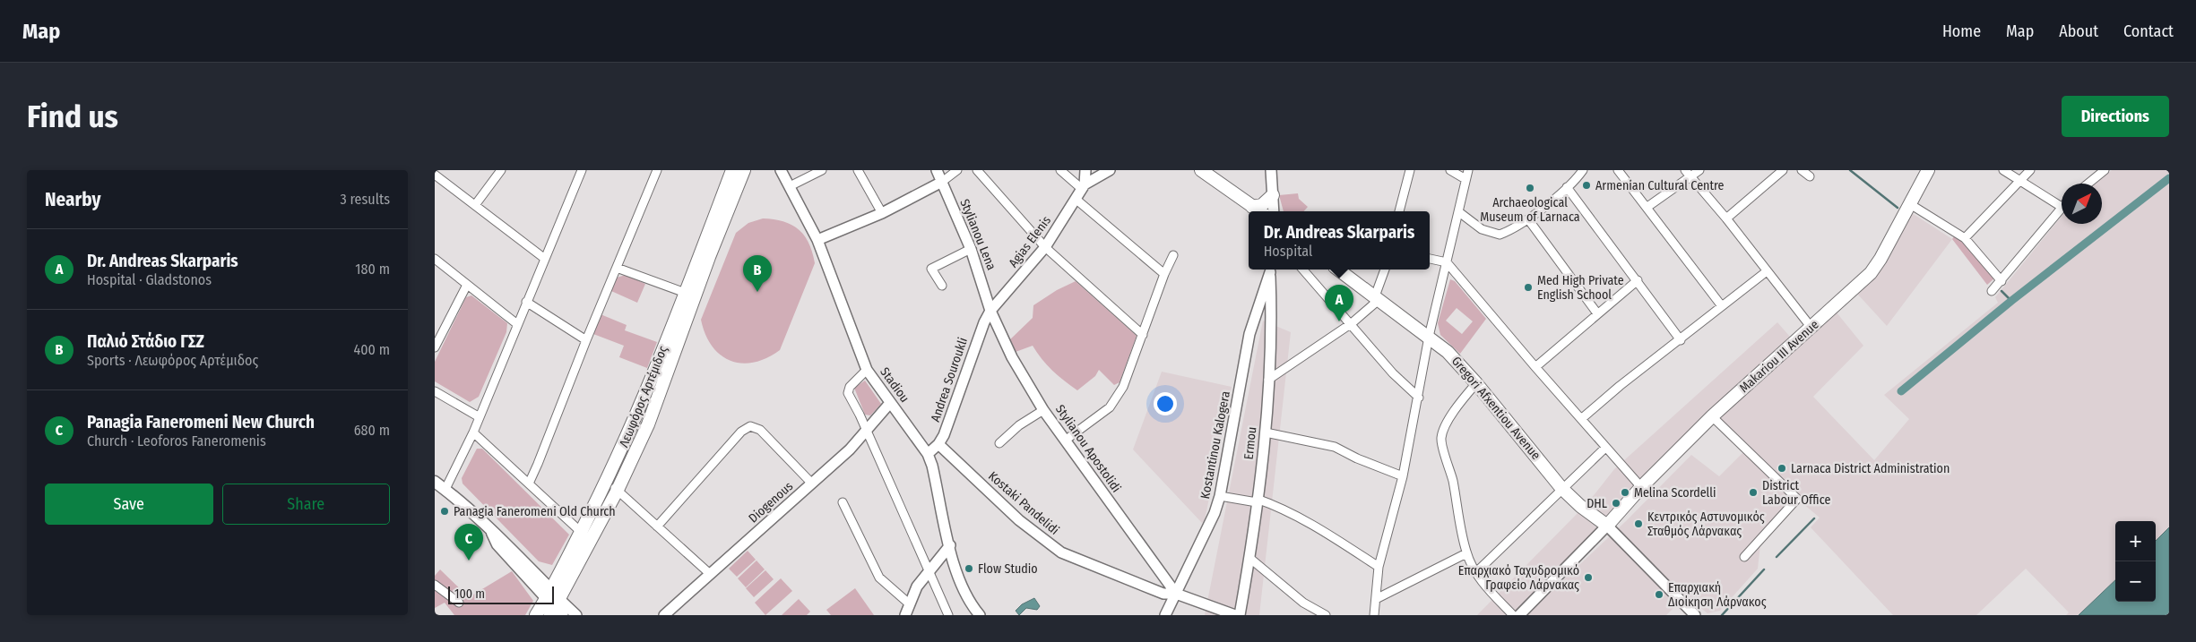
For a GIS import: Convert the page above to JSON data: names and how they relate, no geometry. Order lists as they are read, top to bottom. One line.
{"streets":{"main road":["Makariou III Avenue","Λεωφόρος Αρτέμιδος","Gregori Afxentiou Avenue"],"street":["Stylianou Lena","Agias Elenis","Andrea Souroukli","Stadiou","Ermou","Kostantinou Kalogera","Stylianou Apostolidi","Diogenous","Kostaki Pandelidi"]},"crossings":[["Stylianou Lena","Agias Elenis"],["Stylianou Lena","Andrea Souroukli"],["Stylianou Lena","Stylianou Apostolidi"],["Agias Elenis","Andrea Souroukli"],["Agias Elenis","Stylianou Apostolidi"],["Makariou III Avenue","Gregori Afxentiou Avenue"],["Andrea Souroukli","Stadiou"],["Andrea Souroukli","Stylianou Apostolidi"],["Andrea Souroukli","Kostaki Pandelidi"],["Stadiou","Diogenous"],["Ermou","Kostantinou Kalogera"],["Kostantinou Kalogera","Stylianou Apostolidi"],["Kostantinou Kalogera","Kostaki Pandelidi"],["Stylianou Apostolidi","Kostaki Pandelidi"]],"places":["Armenian Cultural Centre","Archaeological Museum of Larnaca","Med High Private English School","Larnaca District Administration","Melina Scordelli","District Labour Office","DHL","Panagia Faneromeni Old Church","Κεντρικός Αστυνομικός Σταθμός Λάρνακας","Flow Studio","Επαρχιακό Ταχυδρομικό Γραφείο Λάρνακας","Επαρχιακή Διοίκηση Λάρνακος"],"scale_bar":"100 m","north":"top right","page":{"header":"Map","nav":["Home","Map","About","Contact"],"buttons":["Directions",["Save","Share"]],"title":"Find us","heading":["Nearby","3 results"],"popup":["Dr. Andreas Skarparis","Hospital"],"list":[{"mark":"A","name":"Dr. Andreas Skarparis","note":"Hospital · Gladstonos","value":"180 m"},{"mark":"B","name":"Παλιό Στάδιο ΓΣΖ","note":"Sports · Λεωφόρος Αρτέμιδος","value":"400 m"},{"mark":"C","name":"Panagia Faneromeni New Church","note":"Church · Leoforos Faneromenis","value":"680 m"}],"pins":["B","A","C"],"map_buttons":["+","−"],"scale":"100 m"}}
